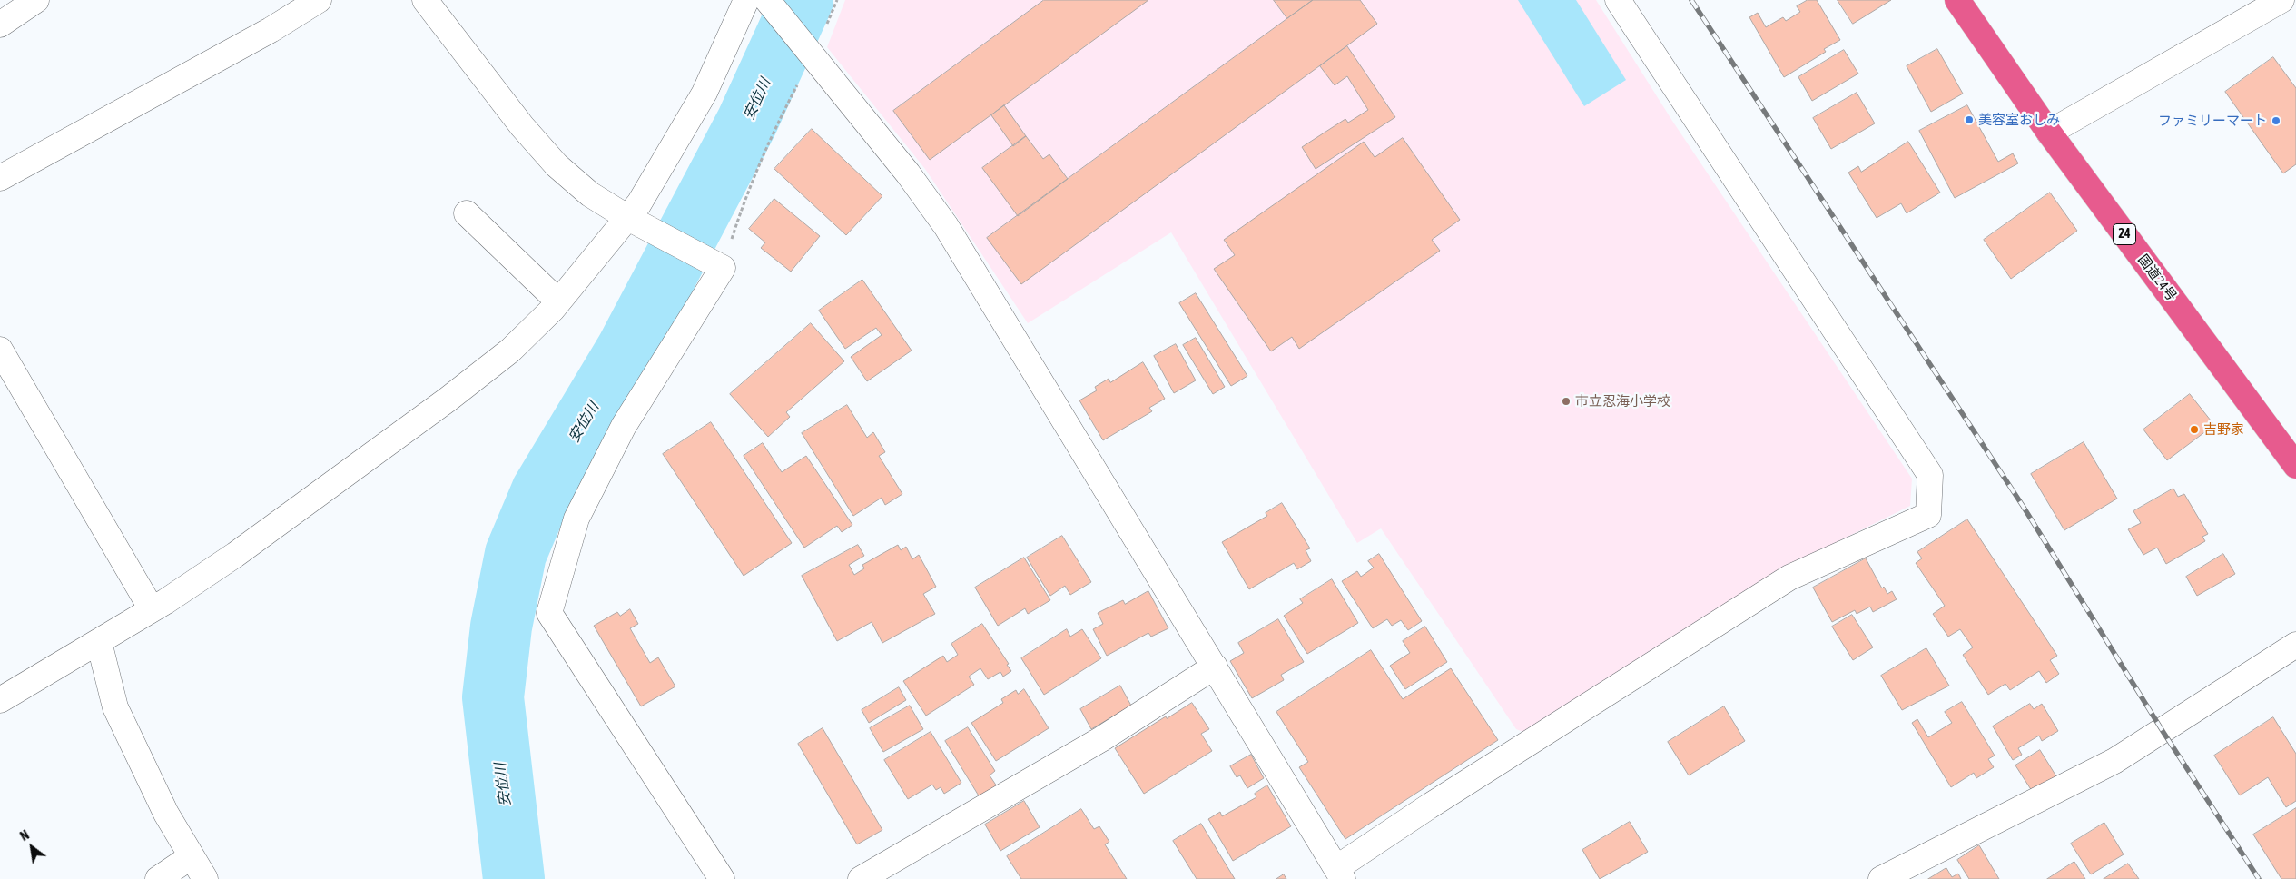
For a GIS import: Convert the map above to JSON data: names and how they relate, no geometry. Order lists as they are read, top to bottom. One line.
{"streets":{"highway":["24","国道24号"]},"water":["安位川"],"places":["美容室おしみ","ファミリーマート","市立忍海小学校","吉野家"],"north":"top left"}
